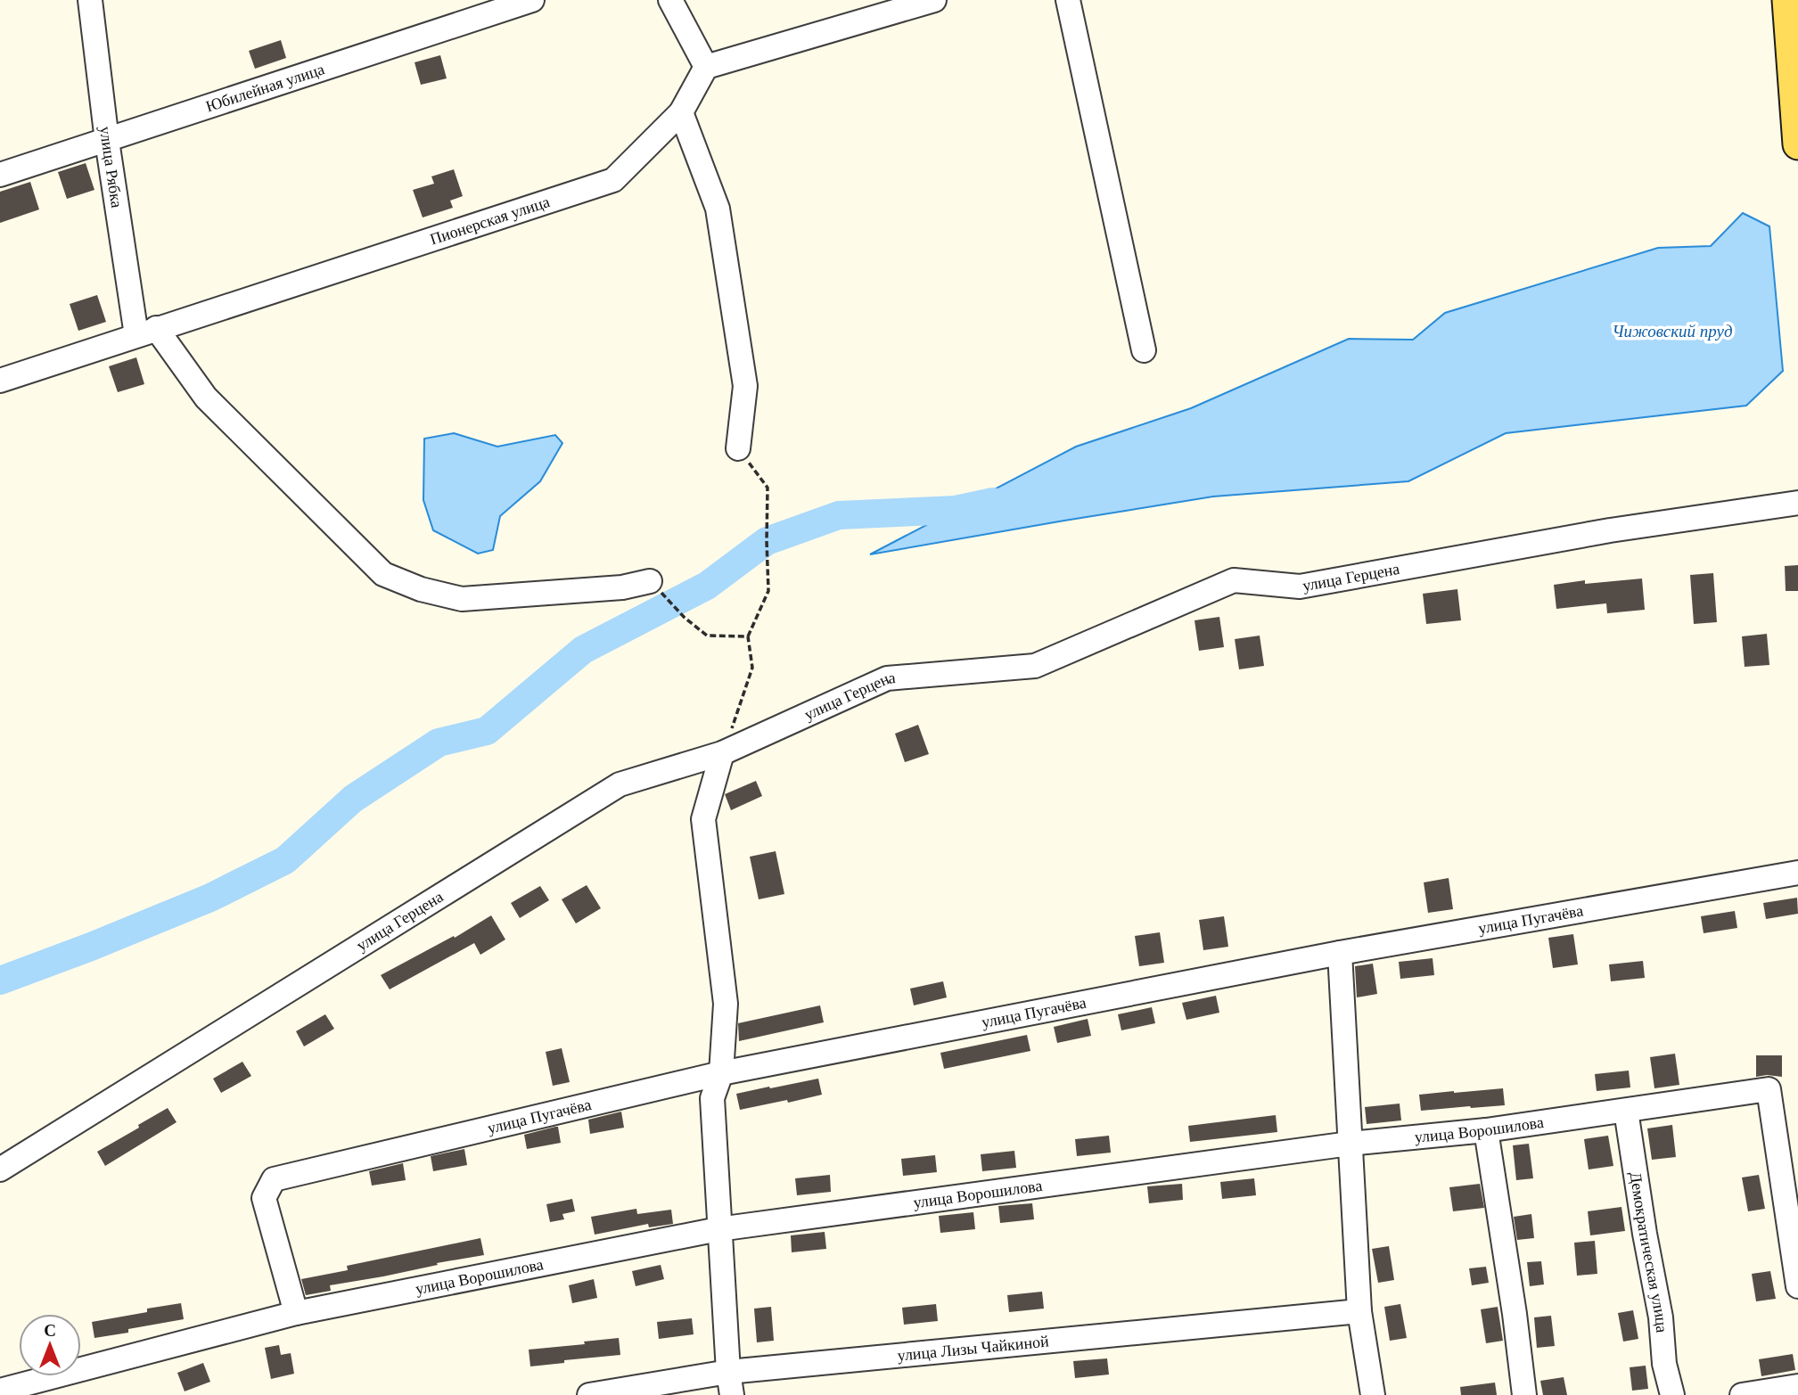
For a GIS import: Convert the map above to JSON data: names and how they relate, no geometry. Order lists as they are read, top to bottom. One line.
{"streets":{"street":["Юбилейная улица","улица Рябка","Пионерская улица","улица Герцена","улица Пугачёва","улица Ворошилова","Демократическая улица","улица Лизы Чайкиной"]},"crossings":[["Юбилейная улица","улица Рябка"],["улица Рябка","Пионерская улица"],["улица Пугачёва","улица Ворошилова"],["улица Ворошилова","Демократическая улица"]],"water":["Чижовский пруд"],"north":"top"}
